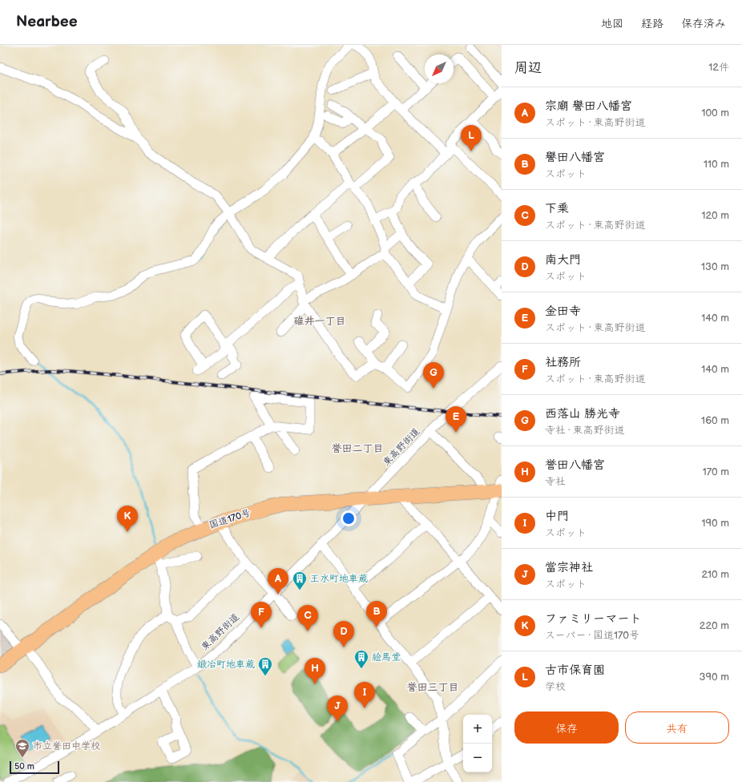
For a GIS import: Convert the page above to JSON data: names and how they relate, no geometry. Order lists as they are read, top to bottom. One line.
{"streets":{"highway":["国道170号"],"street":["東高野街道"]},"crossings":[["東高野街道","国道170号"]],"districts":["碓井一丁目","誉田二丁目","誉田三丁目"],"places":{"building":["王水町地車蔵","絵馬堂","鍛冶町地車蔵"],"school or university":["市立誉田中学校"]},"scale_bar":"50 m","north":"bottom left","page":{"header":"Nearbee","nav":["地図","経路","保存済み"],"heading":["周辺","12件"],"list":[{"mark":"A","name":"宗廟 譽田八幡宮","note":"スポット · 東高野街道","value":"100 m"},{"mark":"B","name":"譽田八幡宮","note":"スポット","value":"110 m"},{"mark":"C","name":"下乗","note":"スポット · 東高野街道","value":"120 m"},{"mark":"D","name":"南大門","note":"スポット","value":"130 m"},{"mark":"E","name":"金田寺","note":"スポット · 東高野街道","value":"140 m"},{"mark":"F","name":"社務所","note":"スポット · 東高野街道","value":"140 m"},{"mark":"G","name":"西落山 勝光寺","note":"寺社 · 東高野街道","value":"160 m"},{"mark":"H","name":"誉田八幡宮","note":"寺社","value":"170 m"},{"mark":"I","name":"中門","note":"スポット","value":"190 m"},{"mark":"J","name":"當宗神社","note":"スポット","value":"210 m"},{"mark":"K","name":"ファミリーマート","note":"スーパー · 国道170号","value":"220 m"},{"mark":"L","name":"古市保育園","note":"学校","value":"390 m"}],"pins":["L","G","E","K","A","B","F","C","D","H","I","J"],"buttons":["保存","共有"],"map_buttons":["+","−"],"scale":"50 m"}}
